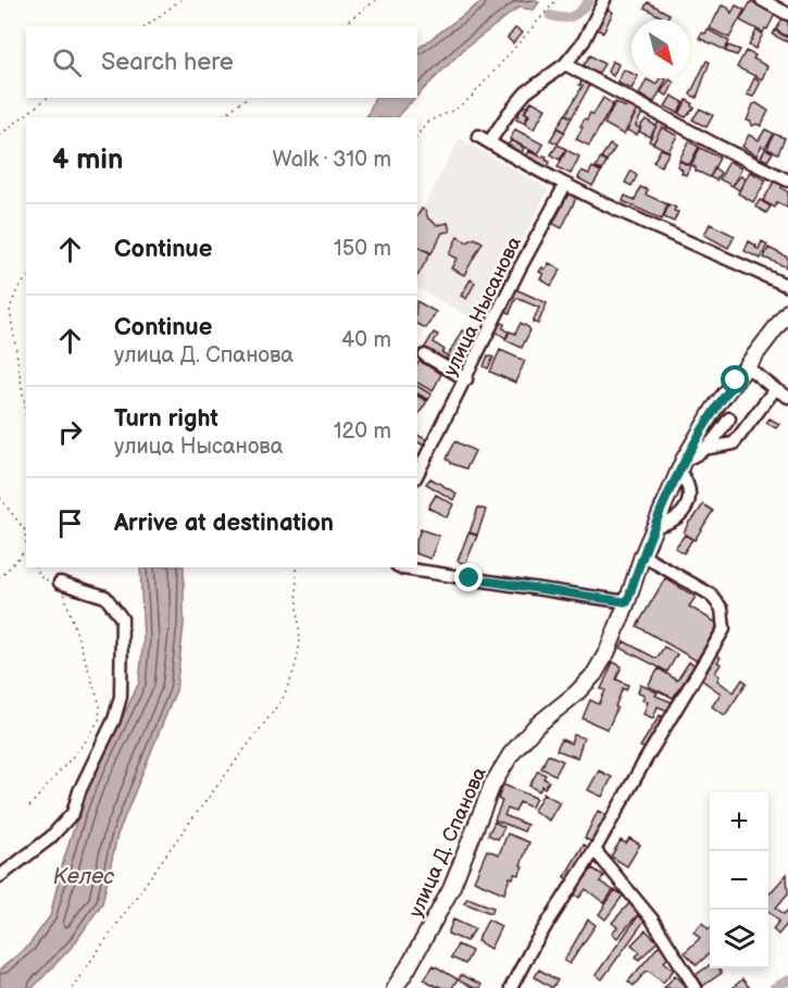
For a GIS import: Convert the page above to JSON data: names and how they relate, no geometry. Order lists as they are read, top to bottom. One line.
{"streets":{"main road":["улица Д. Спанова"],"street":["улица Нысанова"]},"water":["Келес"],"north":"bottom right","page":{"search":"Search here","heading":["4 min","Walk · 310 m"],"list":[["Continue","150 m"],["Continue","улица Д. Спанова","40 m"],["Turn right","улица Нысанова","120 m"],"Arrive at destination"],"map_buttons":["+","−"]}}
